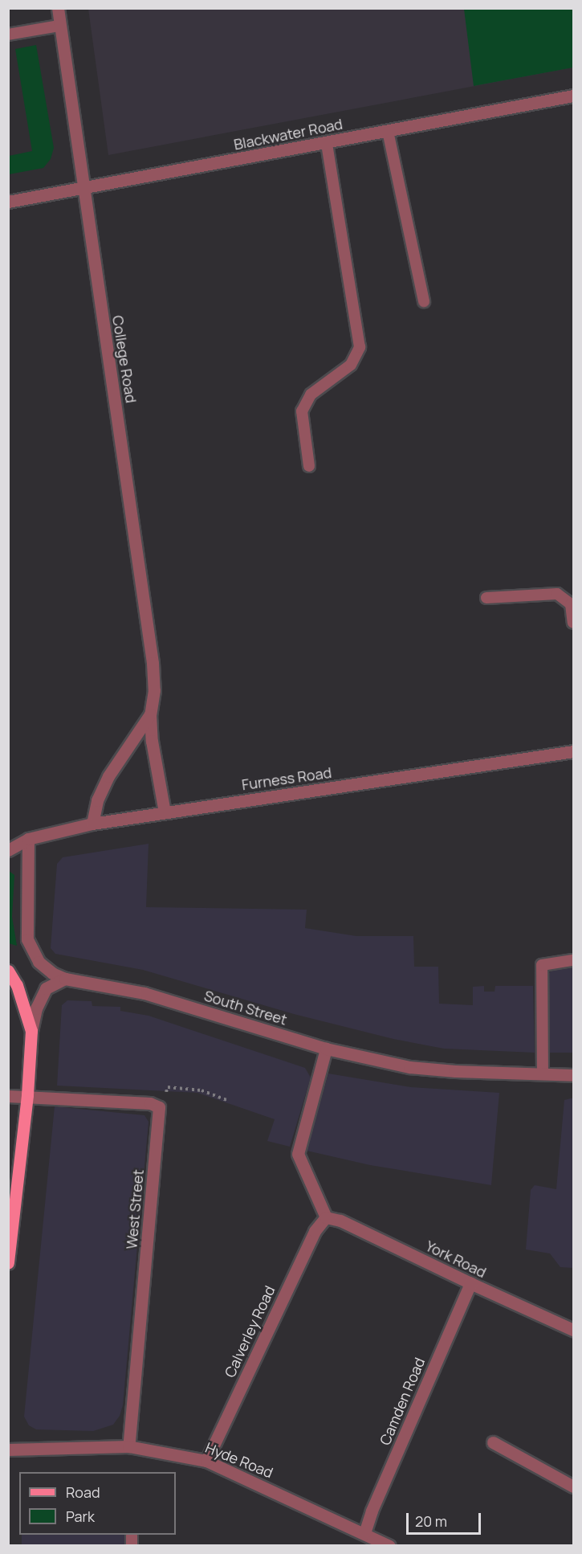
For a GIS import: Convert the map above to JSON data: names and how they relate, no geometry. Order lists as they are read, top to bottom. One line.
{"streets":{"street":["Blackwater Road","College Road","Furness Road","South Street","West Street","York Road","Calverley Road","Camden Road","Hyde Road"]},"crossings":[["Blackwater Road","College Road"],["College Road","Furness Road"],["Furness Road","South Street"],["West Street","Hyde Road"],["York Road","Calverley Road"],["York Road","Camden Road"],["Calverley Road","Hyde Road"],["Camden Road","Hyde Road"]],"legend":["Road","Park"],"scale_bar":"20 m"}
